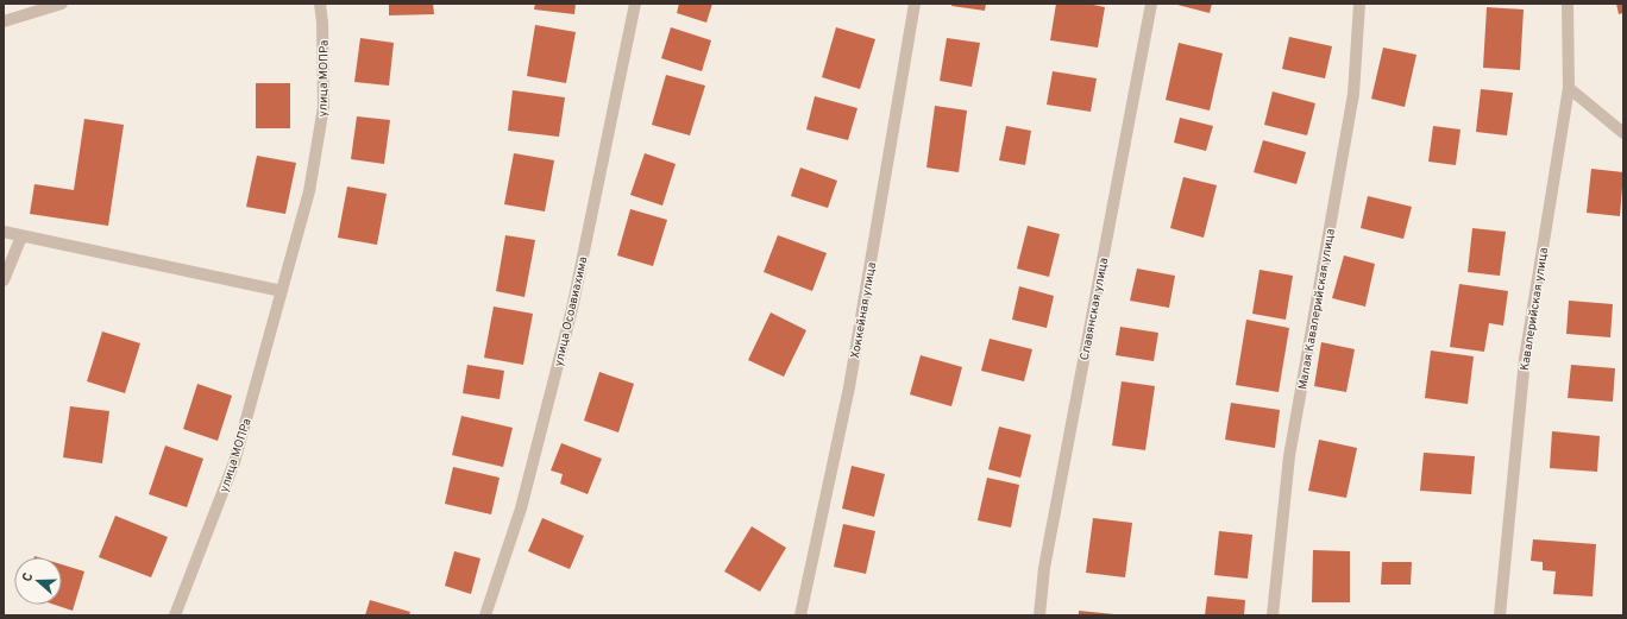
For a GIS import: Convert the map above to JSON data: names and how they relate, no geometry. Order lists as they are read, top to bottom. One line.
{"streets":{"street":["улица МОПРа","Славянская улица","Малая Кавалерийская улица","Кавалерийская улица","Хоккейная улица","улица Осоавиахима"]},"north":"left"}
